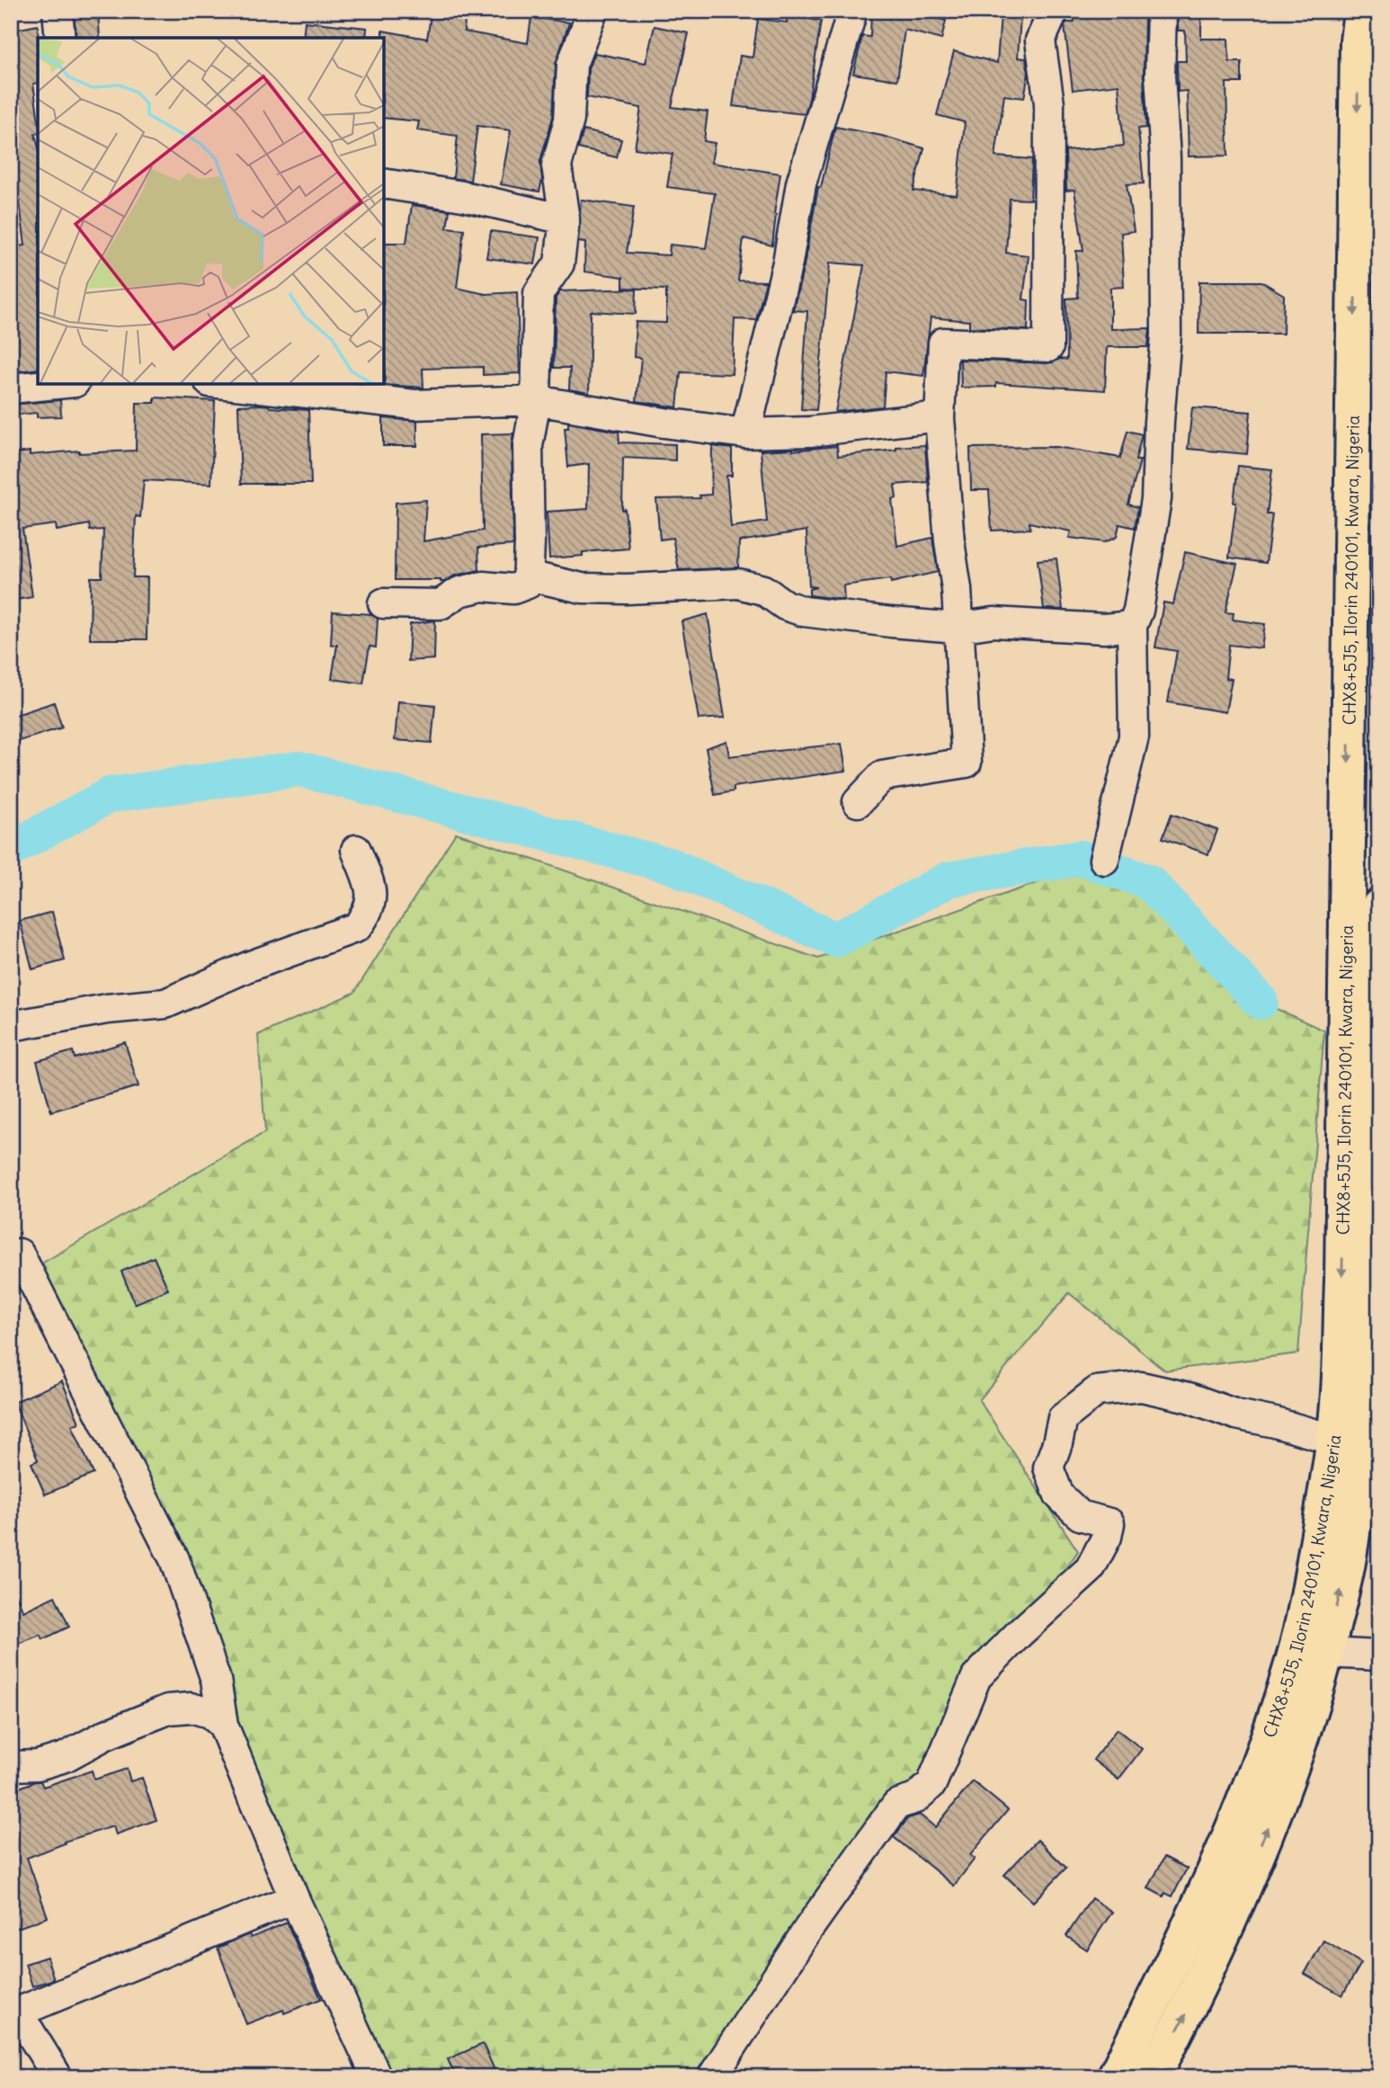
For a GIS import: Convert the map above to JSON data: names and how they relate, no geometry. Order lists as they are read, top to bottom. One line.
{"streets":{"main road":["CHX8+5J5, Ilorin 240101, Kwara, Nigeria"]}}
